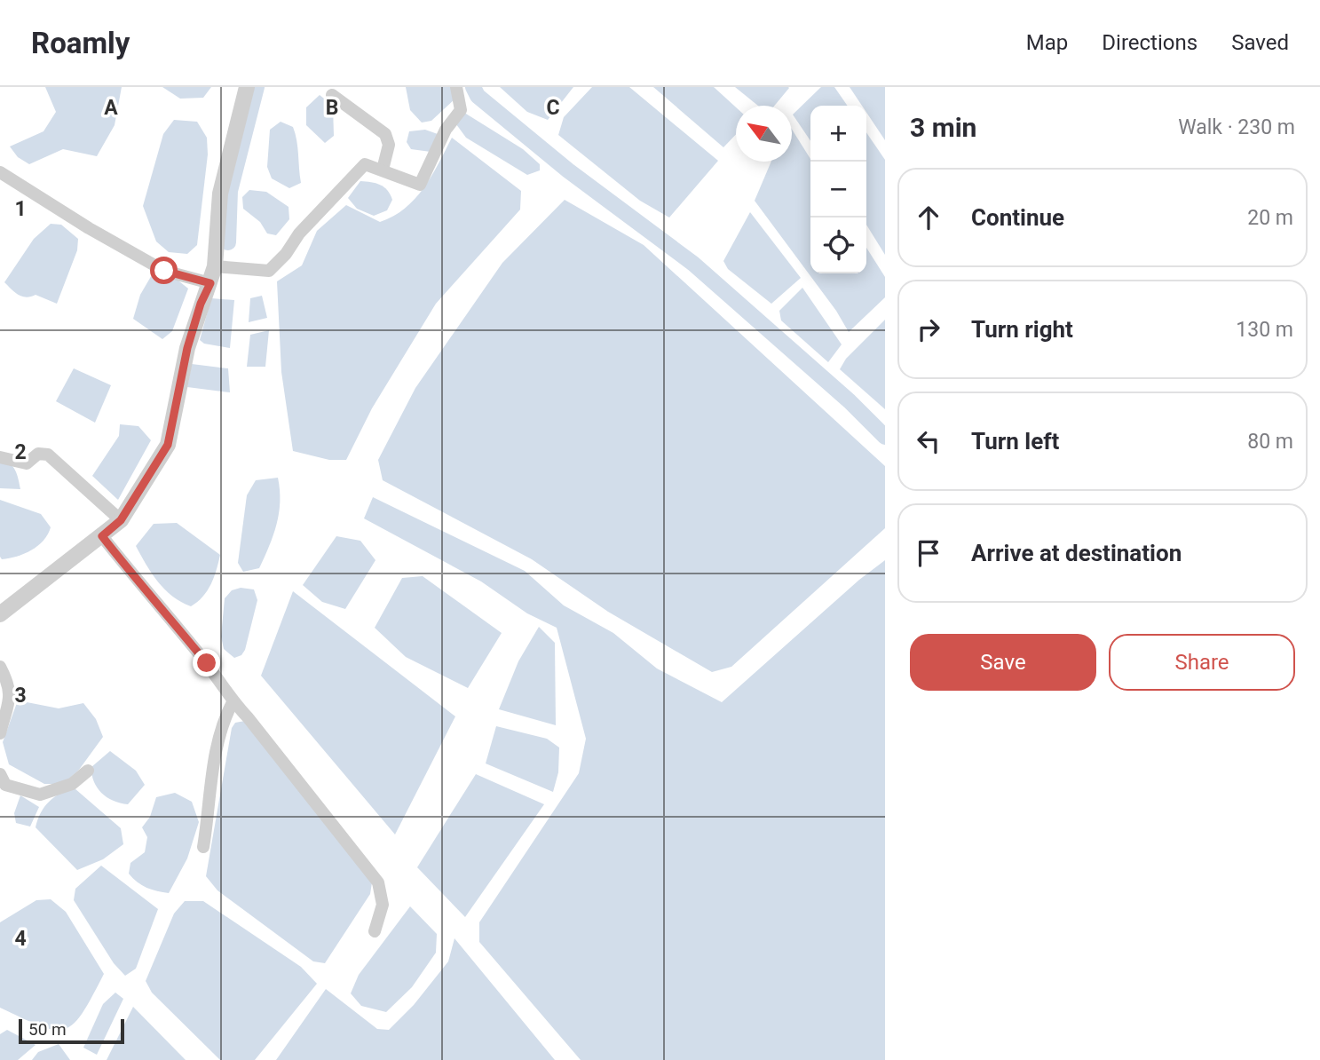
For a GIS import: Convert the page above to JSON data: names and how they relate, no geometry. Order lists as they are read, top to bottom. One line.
{"scale_bar":"50 m","north":"top left","page":{"header":"Roamly","nav":["Map","Directions","Saved"],"heading":["3 min","Walk · 230 m"],"map_buttons":["+","−"],"list":[["Continue","20 m"],["Turn right","130 m"],["Turn left","80 m"],"Arrive at destination"],"buttons":["Save","Share"],"scale":"50 m"},"grid":{"columns":["A","B","C"],"rows":["1","2","3","4"]}}
